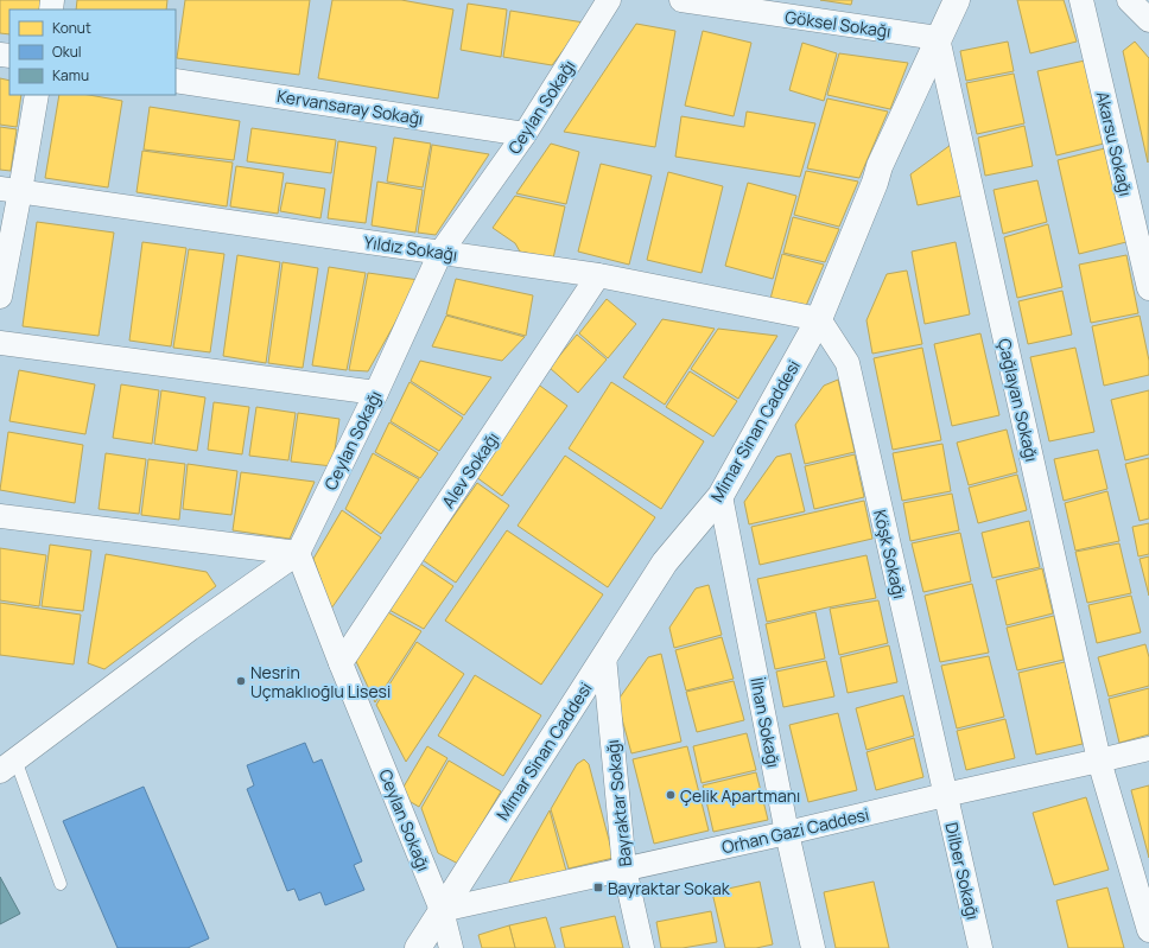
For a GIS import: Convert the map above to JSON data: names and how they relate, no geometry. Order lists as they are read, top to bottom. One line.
{"streets":{"street":["Göksel Sokağı","Kervansaray Sokağı","Ceylan Sokağı","Akarsu Sokağı","Yıldız Sokağı","Çağlayan Sokağı","Mimar Sinan Caddesi","Alev Sokağı","Köşk Sokağı","İlhan Sokağı","Bayraktar Sokağı","Orhan Gazi Caddesi","Dilber Sokağı"]},"crossings":[["Göksel Sokağı","Çağlayan Sokağı"],["Göksel Sokağı","Mimar Sinan Caddesi"],["Kervansaray Sokağı","Ceylan Sokağı"],["Ceylan Sokağı","Yıldız Sokağı"],["Ceylan Sokağı","Mimar Sinan Caddesi"],["Ceylan Sokağı","Alev Sokağı"],["Ceylan Sokağı","Orhan Gazi Caddesi"],["Yıldız Sokağı","Mimar Sinan Caddesi"],["Yıldız Sokağı","Alev Sokağı"],["Yıldız Sokağı","Köşk Sokağı"],["Çağlayan Sokağı","Mimar Sinan Caddesi"],["Çağlayan Sokağı","Orhan Gazi Caddesi"],["Mimar Sinan Caddesi","Köşk Sokağı"],["Mimar Sinan Caddesi","İlhan Sokağı"],["Mimar Sinan Caddesi","Bayraktar Sokağı"],["Mimar Sinan Caddesi","Orhan Gazi Caddesi"],["Köşk Sokağı","Orhan Gazi Caddesi"],["Köşk Sokağı","Dilber Sokağı"],["İlhan Sokağı","Orhan Gazi Caddesi"],["Bayraktar Sokağı","Orhan Gazi Caddesi"],["Orhan Gazi Caddesi","Dilber Sokağı"]],"places":{"other":["Nesrin Uçmaklıoğlu Lisesi","Çelik Apartmanı"],"transit":["Bayraktar Sokak"]},"legend":["Konut","Okul","Kamu"]}
